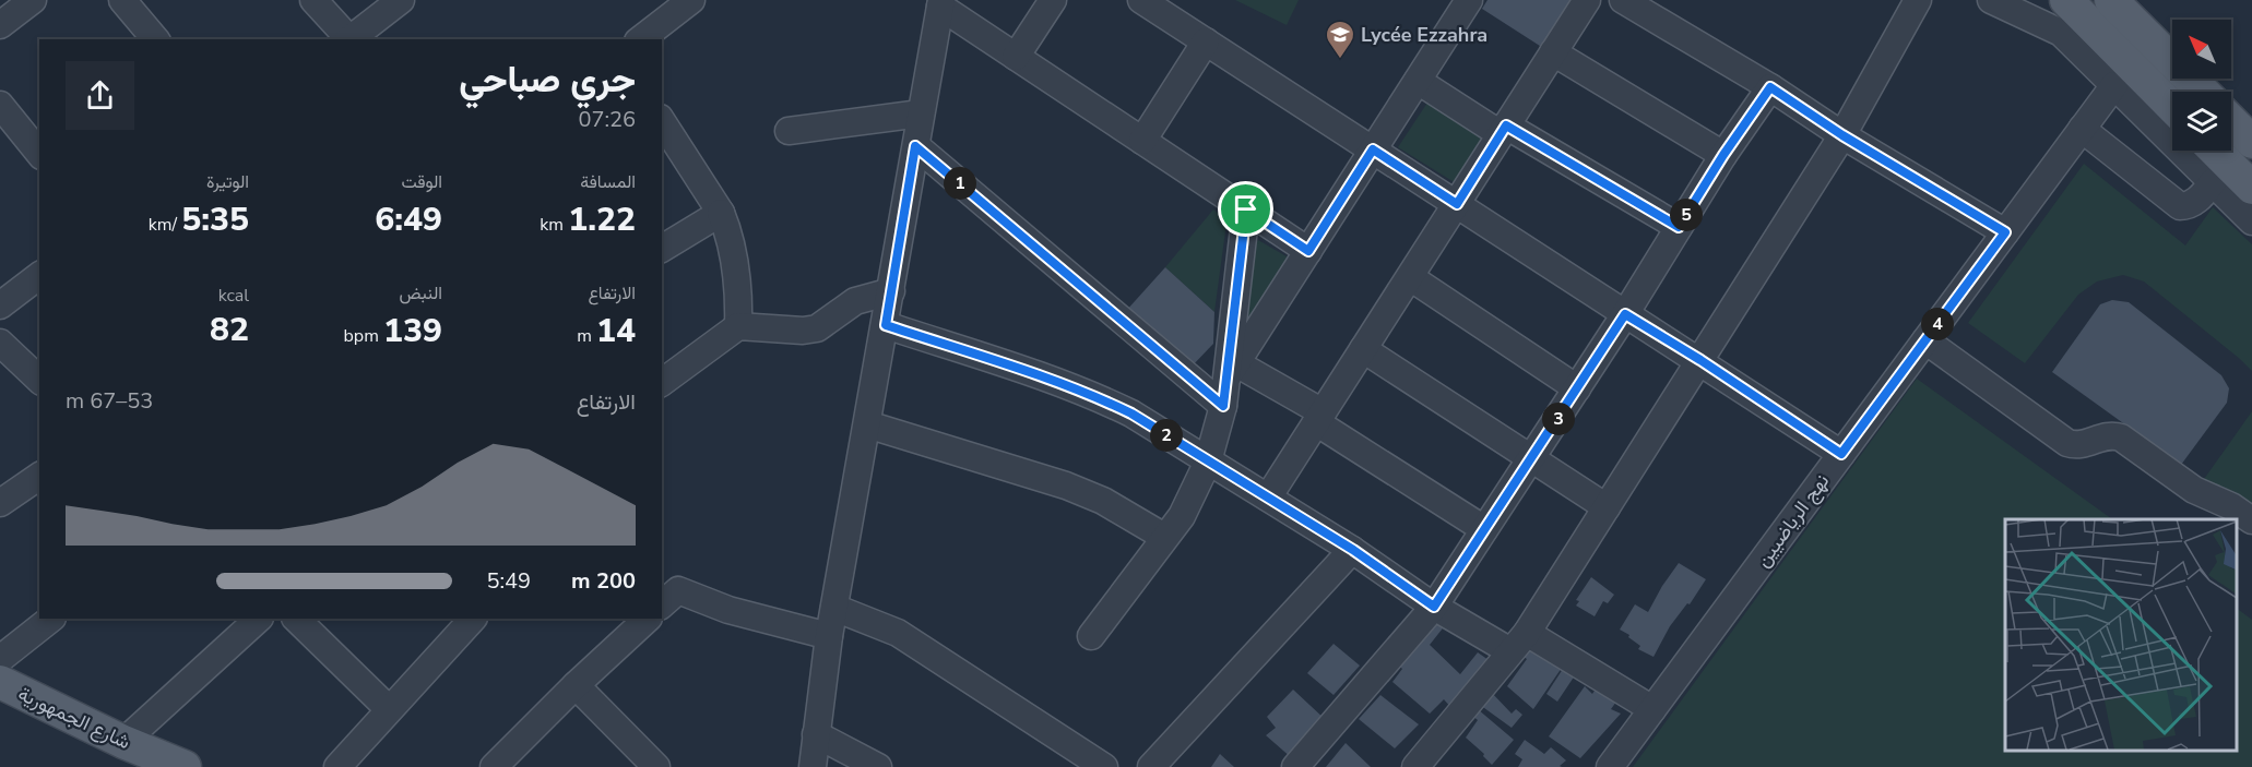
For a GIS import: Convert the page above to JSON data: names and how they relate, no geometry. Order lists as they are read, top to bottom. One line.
{"streets":{"main road":["شارع الجمهورية"],"street":["نهج الرياضيين"]},"places":{"school or university":["Lycée Ezzahra"]},"north":"top left","page":{"heading":["جري صباحي","07:26"],"stats":[["المسافة","1.22 km"],["الوقت","6:49"],["الوتيرة","5:35 /km"],["الارتفاع","14 m"],["النبض","139 bpm"],["kcal","82"]],"pins":["1","5","4","3","2"],"chart":["الارتفاع","53–67 m"],"list":[{"name":"200 m","note":"5:49"}]}}
